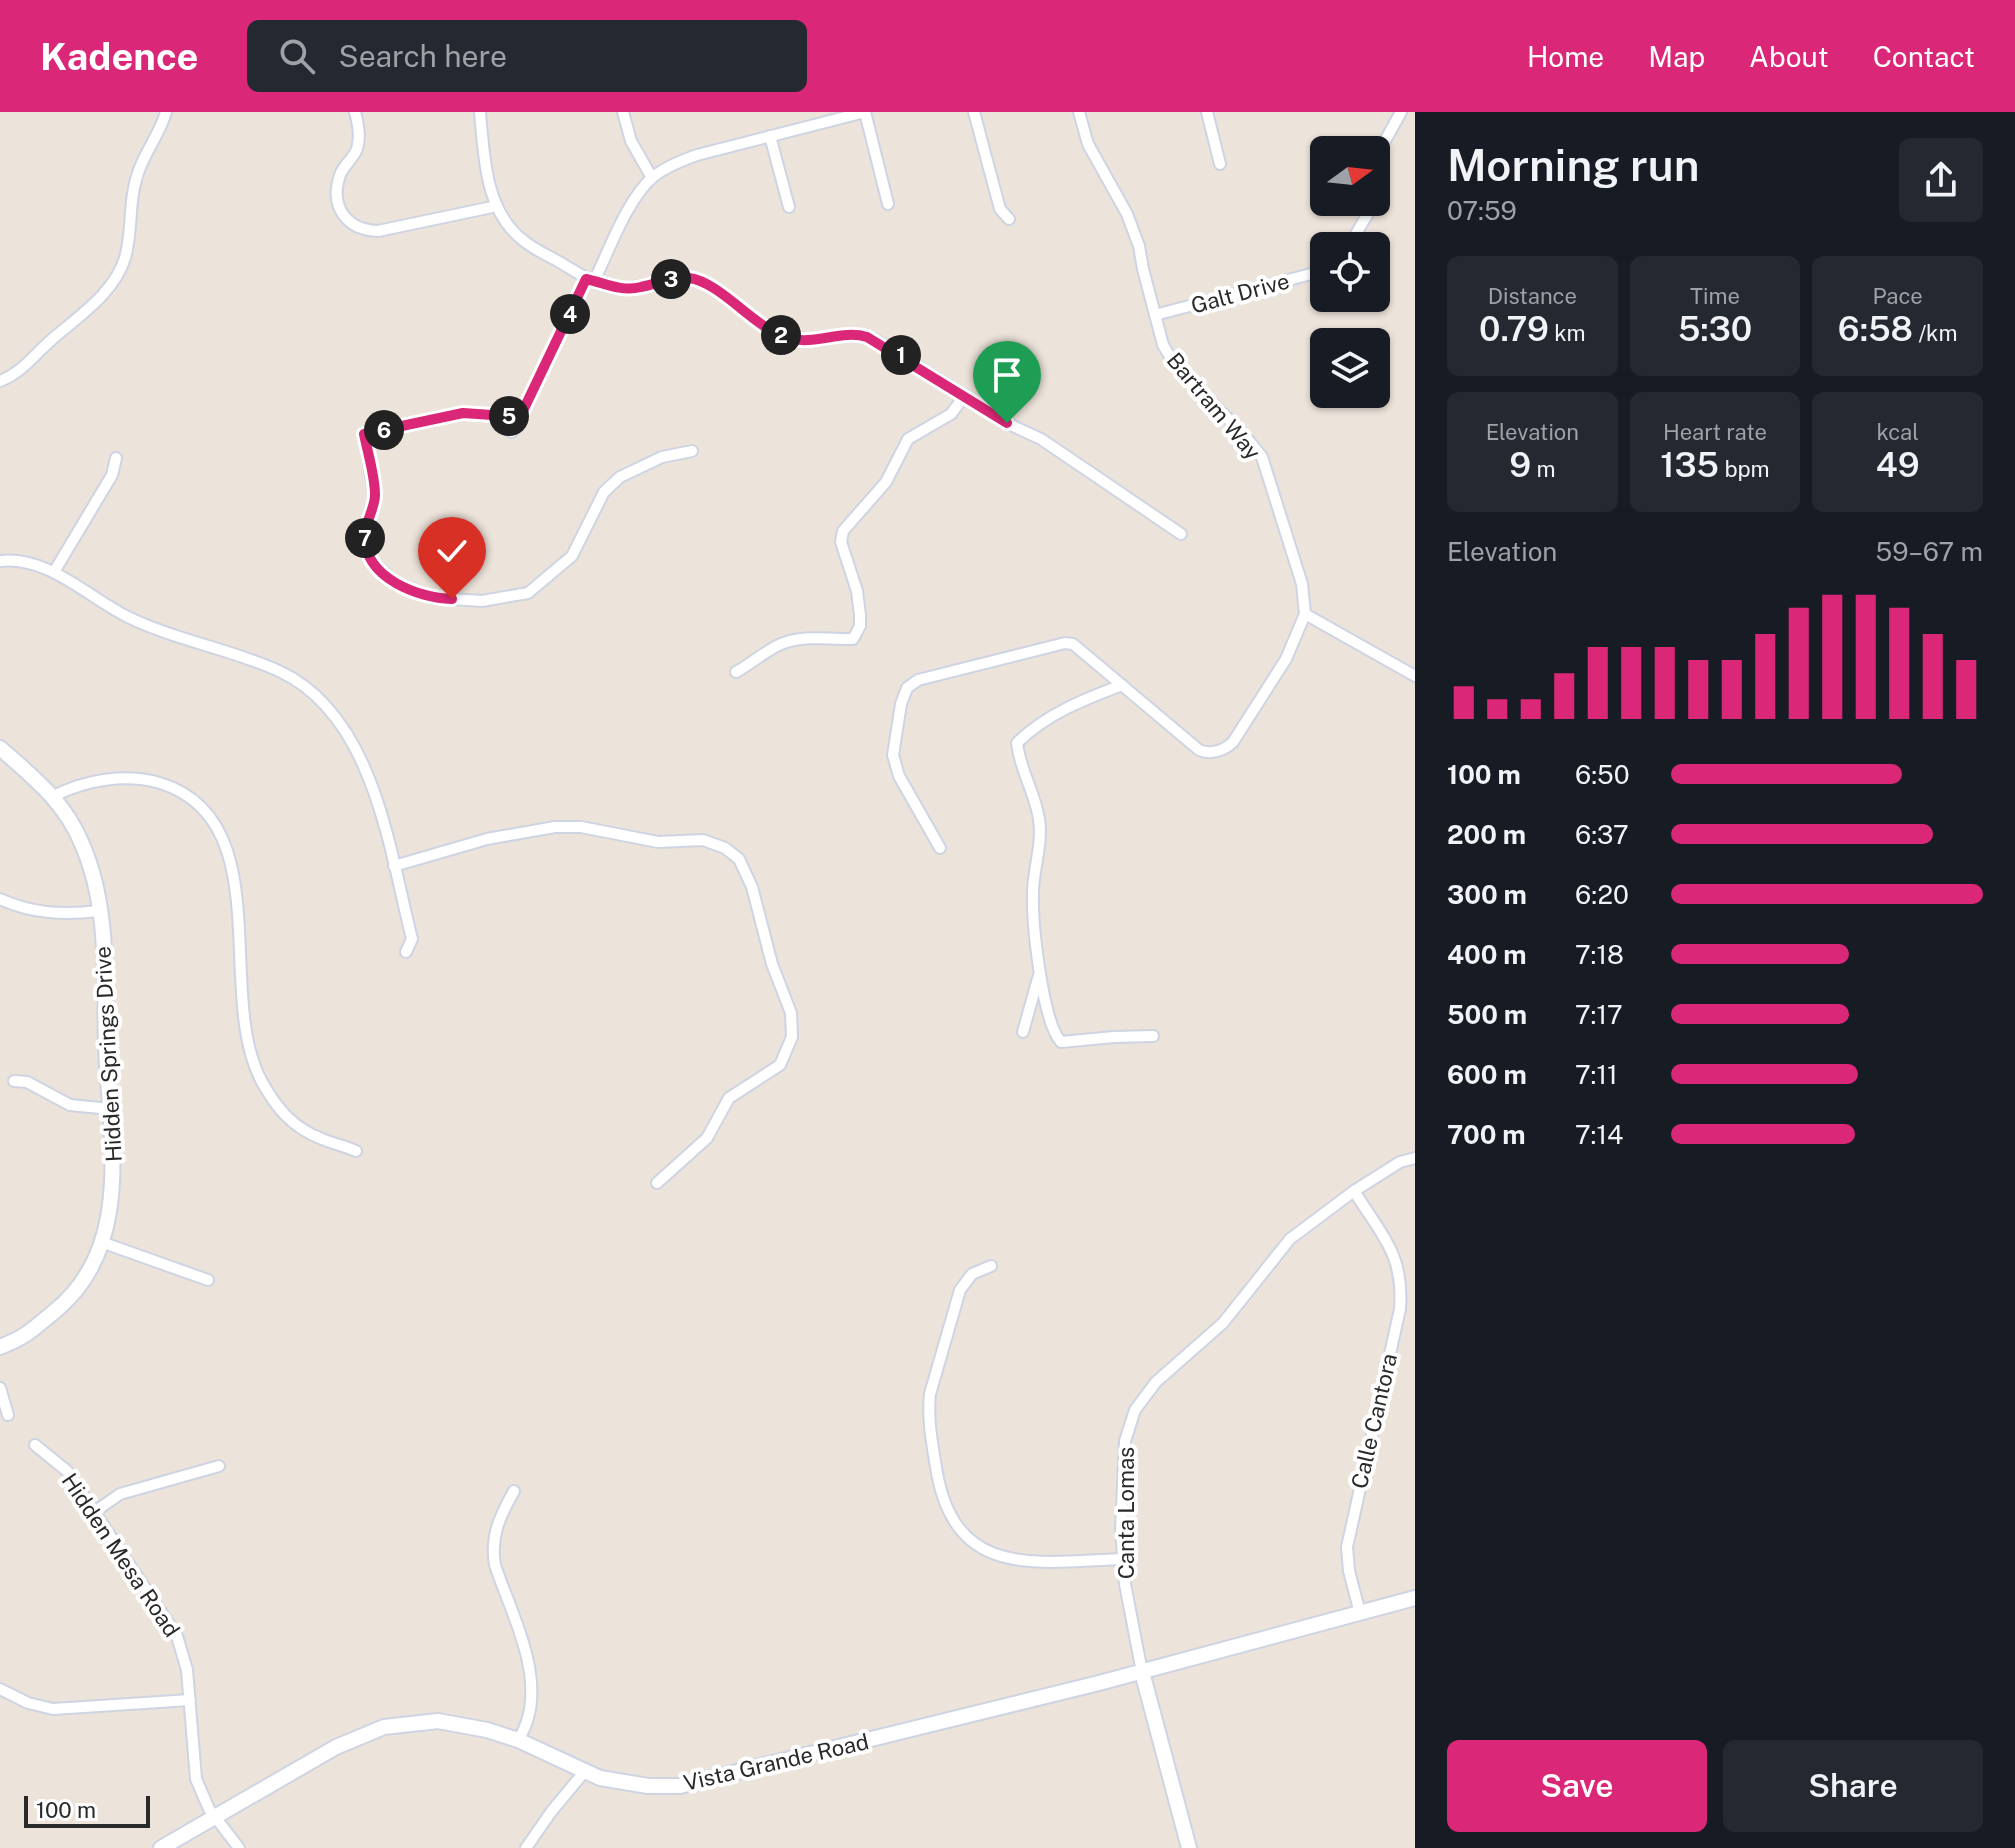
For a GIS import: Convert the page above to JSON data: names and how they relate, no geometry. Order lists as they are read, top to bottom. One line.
{"streets":{"street":["Galt Drive","Bartram Way","Hidden Springs Drive","Calle Cantora","Canta Lomas","Hidden Mesa Road","Vista Grande Road"]},"crossings":[["Galt Drive","Bartram Way"],["Calle Cantora","Canta Lomas"],["Calle Cantora","Vista Grande Road"],["Canta Lomas","Vista Grande Road"],["Hidden Mesa Road","Vista Grande Road"]],"scale_bar":"100 m","north":"right","page":{"header":"Kadence","search":"Search here","nav":["Home","Map","About","Contact"],"heading":["Morning run","07:59"],"stats":[["Distance","0.79 km"],["Time","5:30"],["Pace","6:58 /km"],["Elevation","9 m"],["Heart rate","135 bpm"],["kcal","49"]],"pins":["3","4","2","1","5","6","7"],"chart":["Elevation","59–67 m"],"list":[{"name":"100 m","note":"6:50"},{"name":"200 m","note":"6:37"},{"name":"300 m","note":"6:20"},{"name":"400 m","note":"7:18"},{"name":"500 m","note":"7:17"},{"name":"600 m","note":"7:11"},{"name":"700 m","note":"7:14"}],"buttons":["Save","Share"],"scale":"100 m"}}
